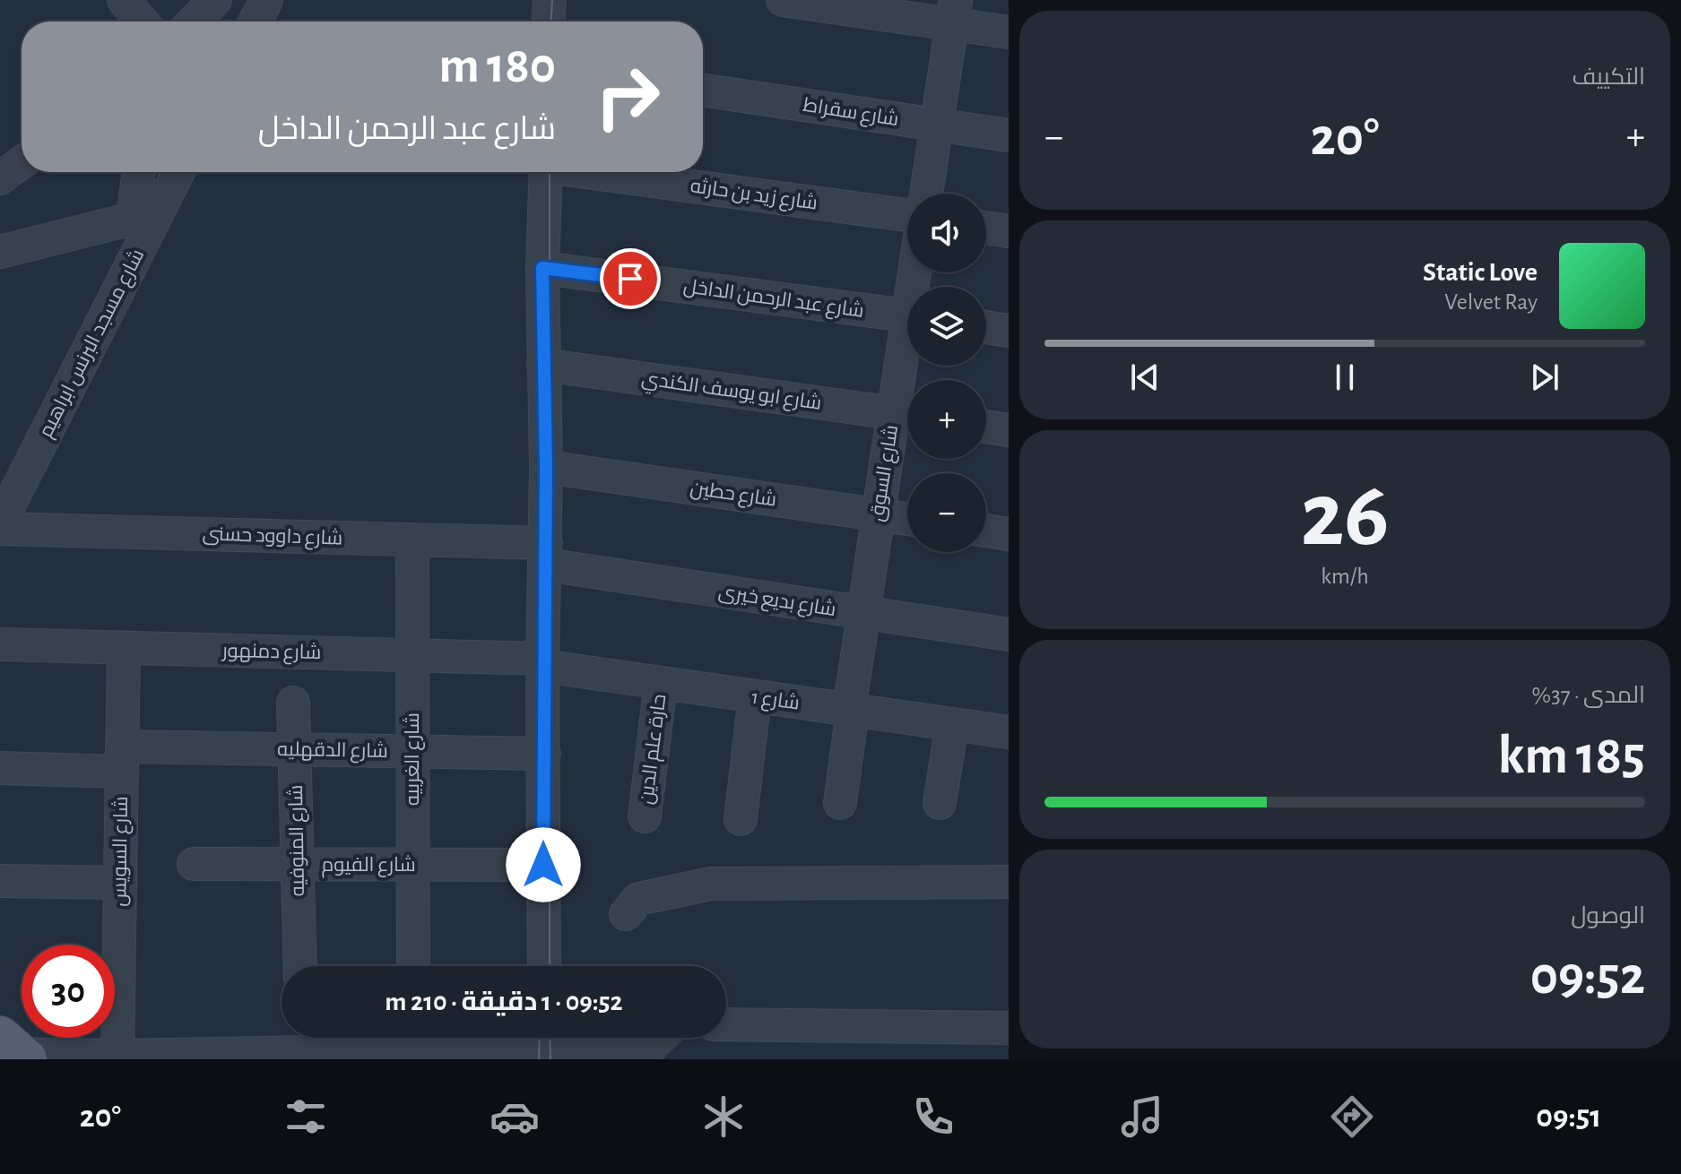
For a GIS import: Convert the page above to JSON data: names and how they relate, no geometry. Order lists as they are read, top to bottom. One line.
{"streets":{"street":["شارع سقراط","شارع زيد بن حارثه","شارع عبد الرحمن الداخل","شارع مسجد البرنس ابراهيم","شارع ابو يوسف الكندي","شارع السوق","شارع حطين","شارع داوود حسنى","شارع بديع خيرى","شارع دمنهور","شارع 1","حارة علم الدين","شارع الدقهليه","شارع الغربيه","شارع المنوفيه","شارع السويس","شارع الفيوم"]},"crossings":[["شارع مسجد البرنس ابراهيم","شارع داوود حسنى"],["شارع ابو يوسف الكندي","شارع السوق"],["شارع السوق","شارع حطين"],["شارع السوق","شارع بديع خيرى"],["شارع السوق","شارع 1"],["شارع داوود حسنى","شارع بديع خيرى"],["شارع داوود حسنى","شارع الغربيه"],["شارع دمنهور","شارع 1"],["شارع دمنهور","شارع الغربيه"],["شارع دمنهور","شارع السويس"],["شارع 1","حارة علم الدين"],["شارع الدقهليه","شارع الغربيه"],["شارع الدقهليه","شارع المنوفيه"],["شارع الدقهليه","شارع السويس"],["شارع الغربيه","شارع الفيوم"],["شارع المنوفيه","شارع الفيوم"]],"page":{"tile":["التكييف",["26","km/h"],["المدى · 37%","185 km"],["الوصول","09:52"]],"turn":["180 m","شارع عبد الرحمن الداخل"],"heat":["−","20°","+"],"map_buttons":["+","−"],"song":["Static Love","Velvet Ray"],"limit":"30","trip":"09:52 · 1 دقيقة · 210 m","tabs":["09:51","20°"]}}
